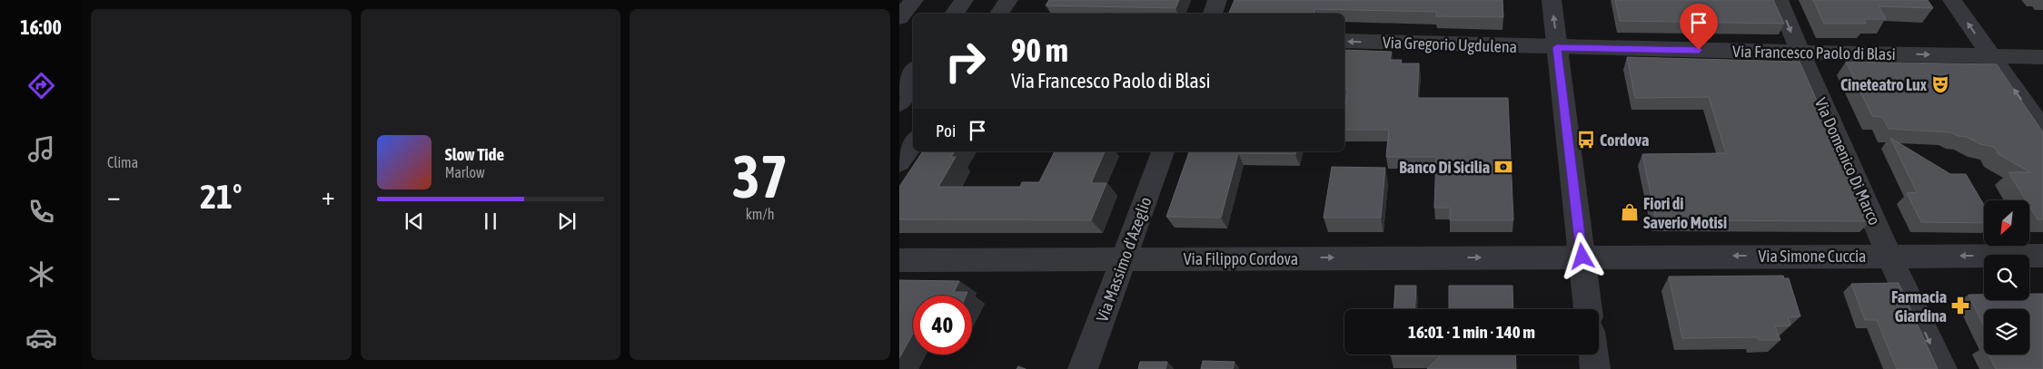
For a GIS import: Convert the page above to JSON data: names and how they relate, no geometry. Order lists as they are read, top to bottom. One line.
{"streets":{"street":["Via Gregorio Ugdulena","Via Francesco Paolo di Blasi","Via Domenico Di Marco","Via Simone Cuccia","Via Filippo Cordova","Via Massimo d'Azeglio"]},"crossings":[["Via Gregorio Ugdulena","Via Francesco Paolo di Blasi"],["Via Francesco Paolo di Blasi","Via Domenico Di Marco"],["Via Domenico Di Marco","Via Simone Cuccia"],["Via Simone Cuccia","Via Filippo Cordova"],["Via Filippo Cordova","Via Massimo d'Azeglio"]],"one_way":["Via Gregorio Ugdulena","Via Francesco Paolo di Blasi","Via Domenico Di Marco","Via Simone Cuccia","Via Filippo Cordova"],"places":{"theatre":["Cineteatro Lux"],"bus stop":["Cordova"],"bank":["Banco Di Sicilia"],"shop":["Fiori di Saverio Motisi"],"pharmacy":["Farmacia Giardina"]},"north":"bottom left","page":{"tabs":"16:00","tile":["Clima",["37","km/h"]],"turn":["90 m","Via Francesco Paolo di Blasi"],"then":"Poi","song":["Slow Tide","Marlow"],"heat":["−","21°","+"],"limit":"40","trip":"16:01 · 1 min · 140 m"}}
